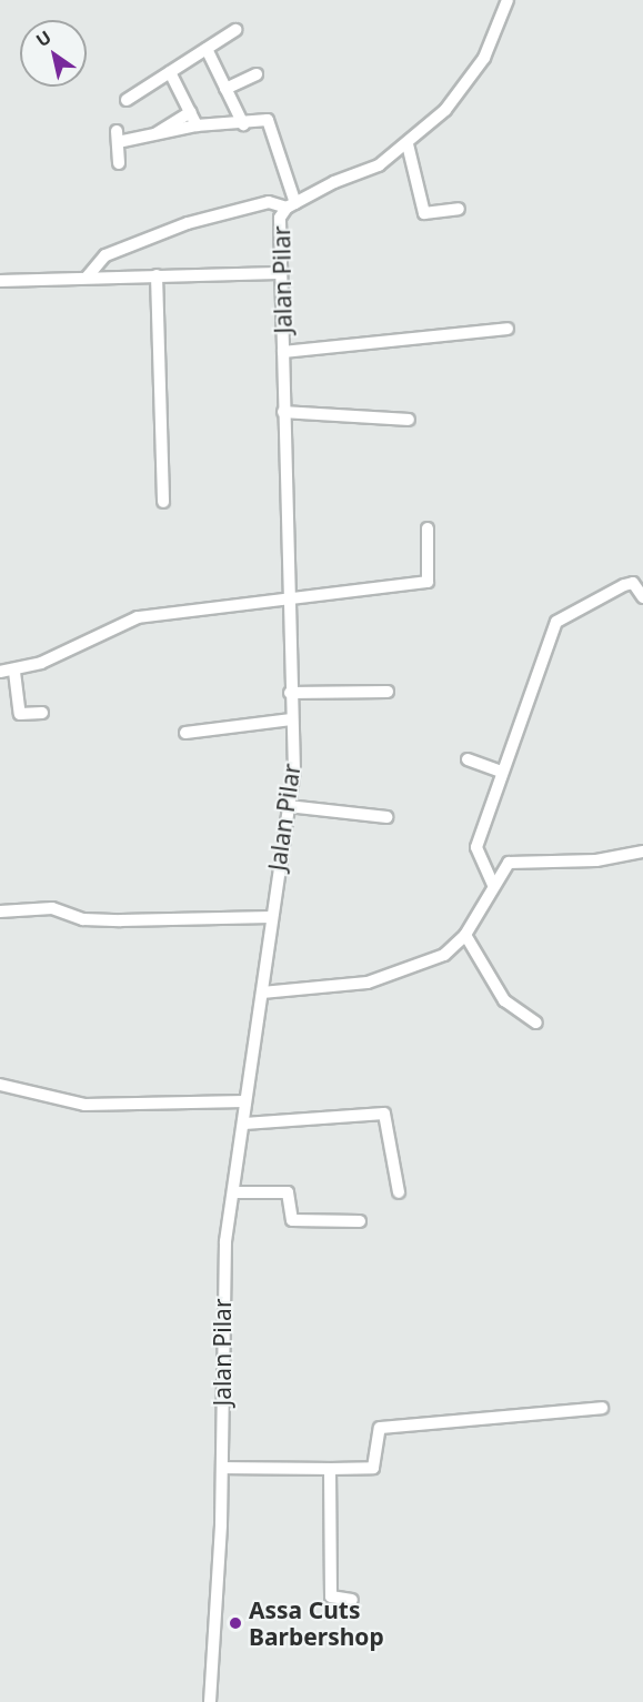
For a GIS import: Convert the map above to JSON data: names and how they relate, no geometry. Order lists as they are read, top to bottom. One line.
{"streets":{"street":["Jalan Pilar"]},"places":["Assa Cuts Barbershop"],"north":"top left"}
